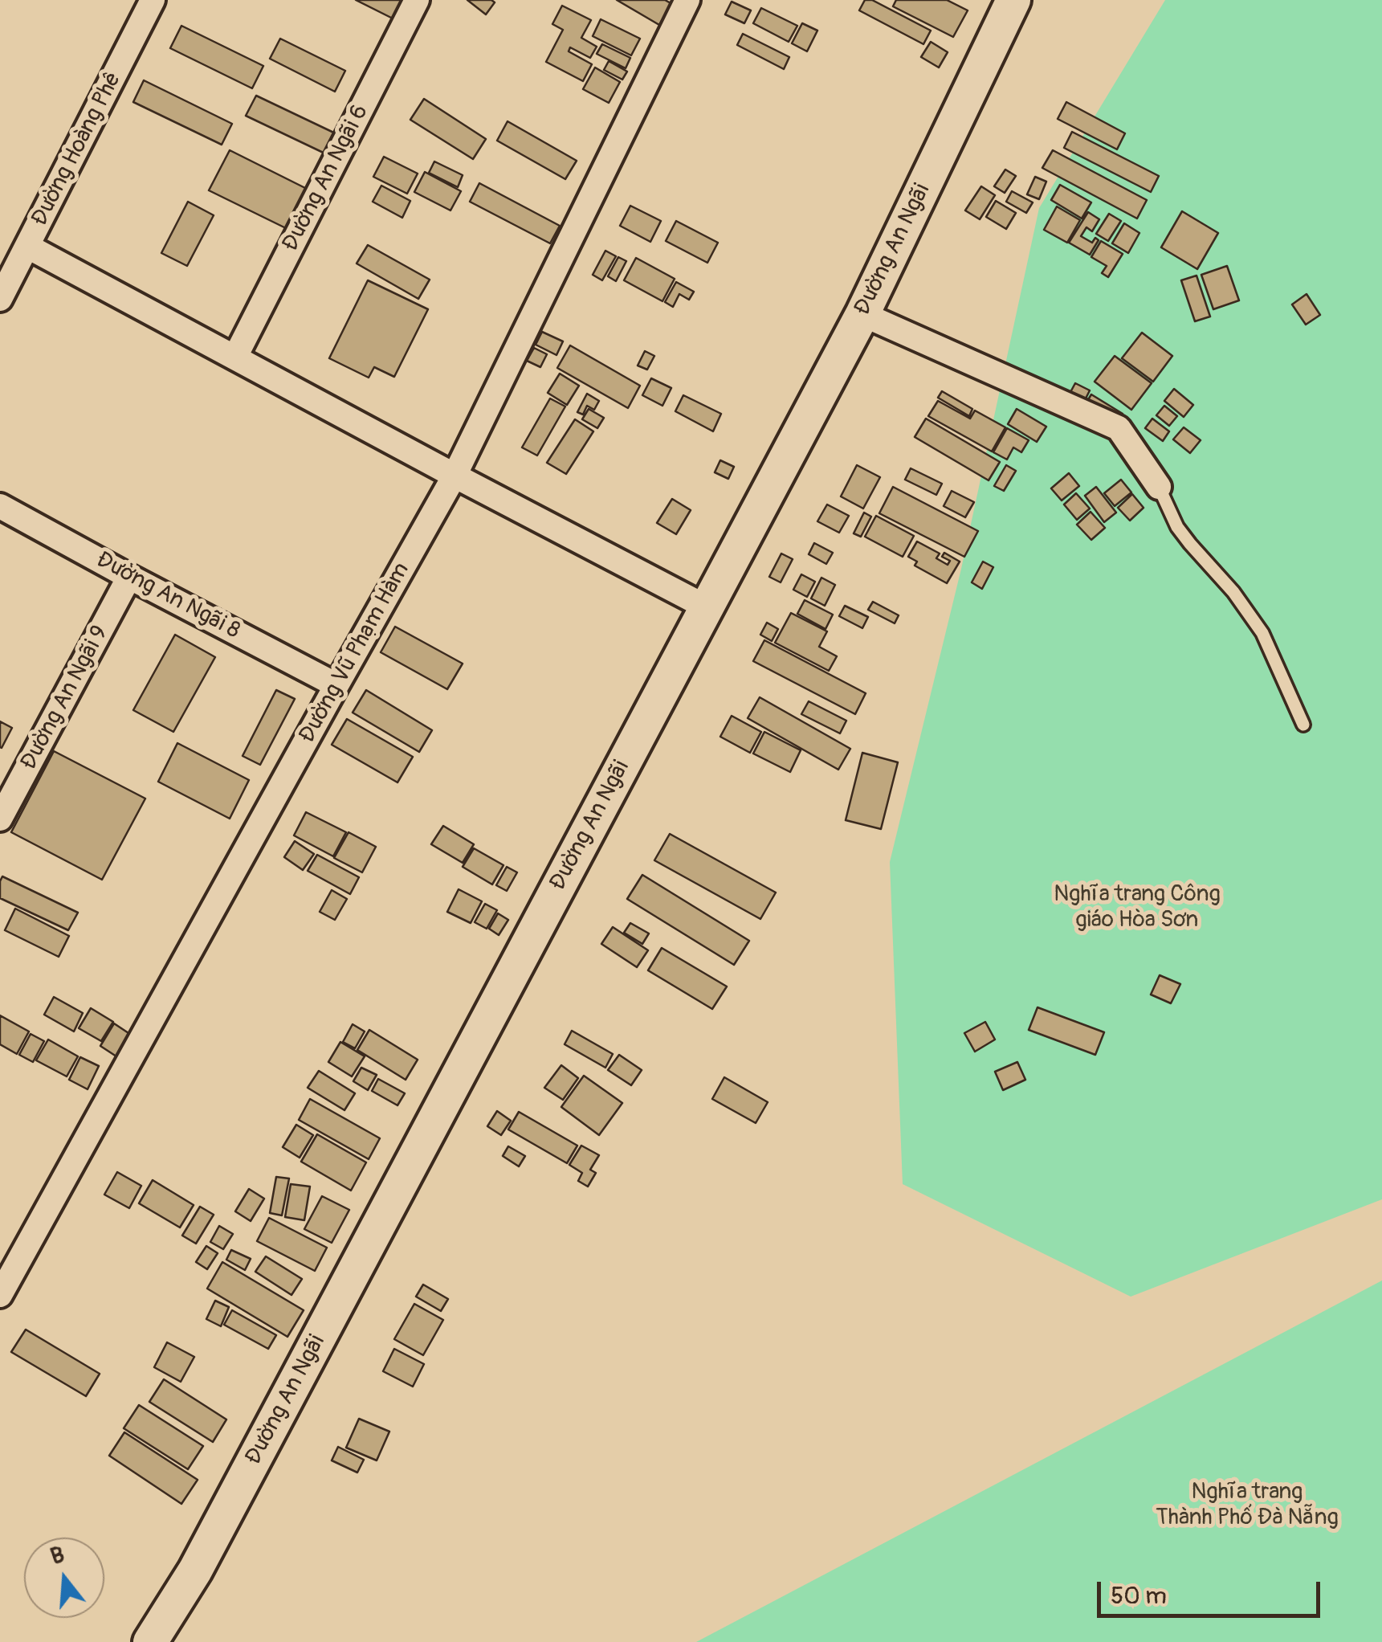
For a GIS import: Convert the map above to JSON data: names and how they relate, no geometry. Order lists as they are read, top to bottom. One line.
{"streets":{"main road":["Đường An Ngãi"],"street":["Đường Hoàng Phê","Đường An Ngãi 6","Đường An Ngãi 8","Đường Vũ Phạm Hàm","Đường An Ngãi 9"]},"crossings":[["Đường An Ngãi 8","Đường Vũ Phạm Hàm"],["Đường An Ngãi 8","Đường An Ngãi 9"]],"parks":["Nghĩa trang Công giáo Hòa Sơn","Nghĩa trang Thành Phố Đà Nẵng"],"scale_bar":"50 m","north":"top"}
